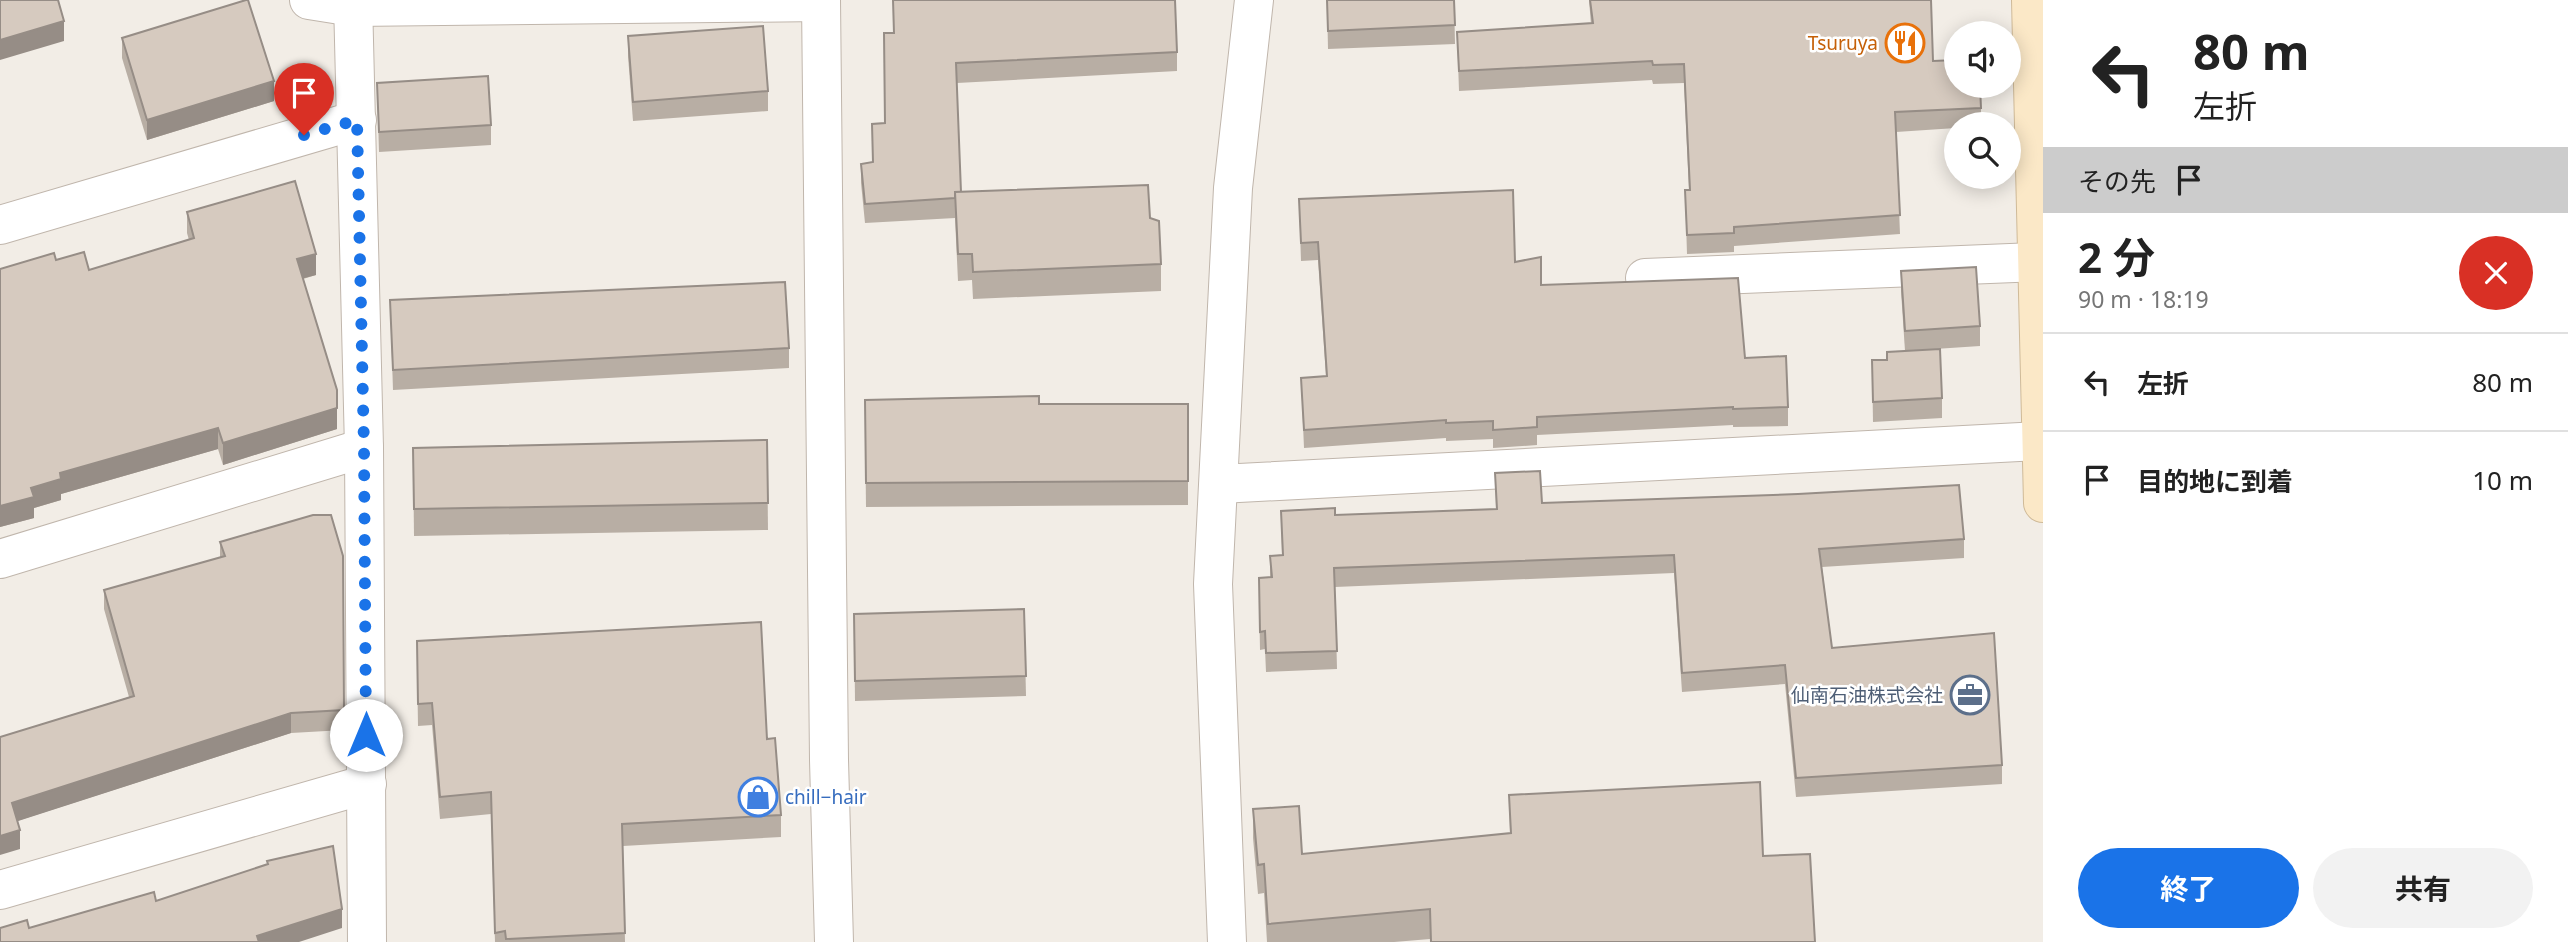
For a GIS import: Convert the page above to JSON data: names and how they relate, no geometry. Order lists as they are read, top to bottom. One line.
{"places":{"restaurant":["Tsuruya"],"office":["仙南石油株式会社"],"shop":["chill−hair"]},"page":{"turn":["80 m","左折"],"then":"その先","heading":["2 分","90 m · 18:19"],"list":[{"name":"左折","value":"80 m"},{"name":"目的地に到着","value":"10 m"}],"buttons":["終了","共有"]}}
